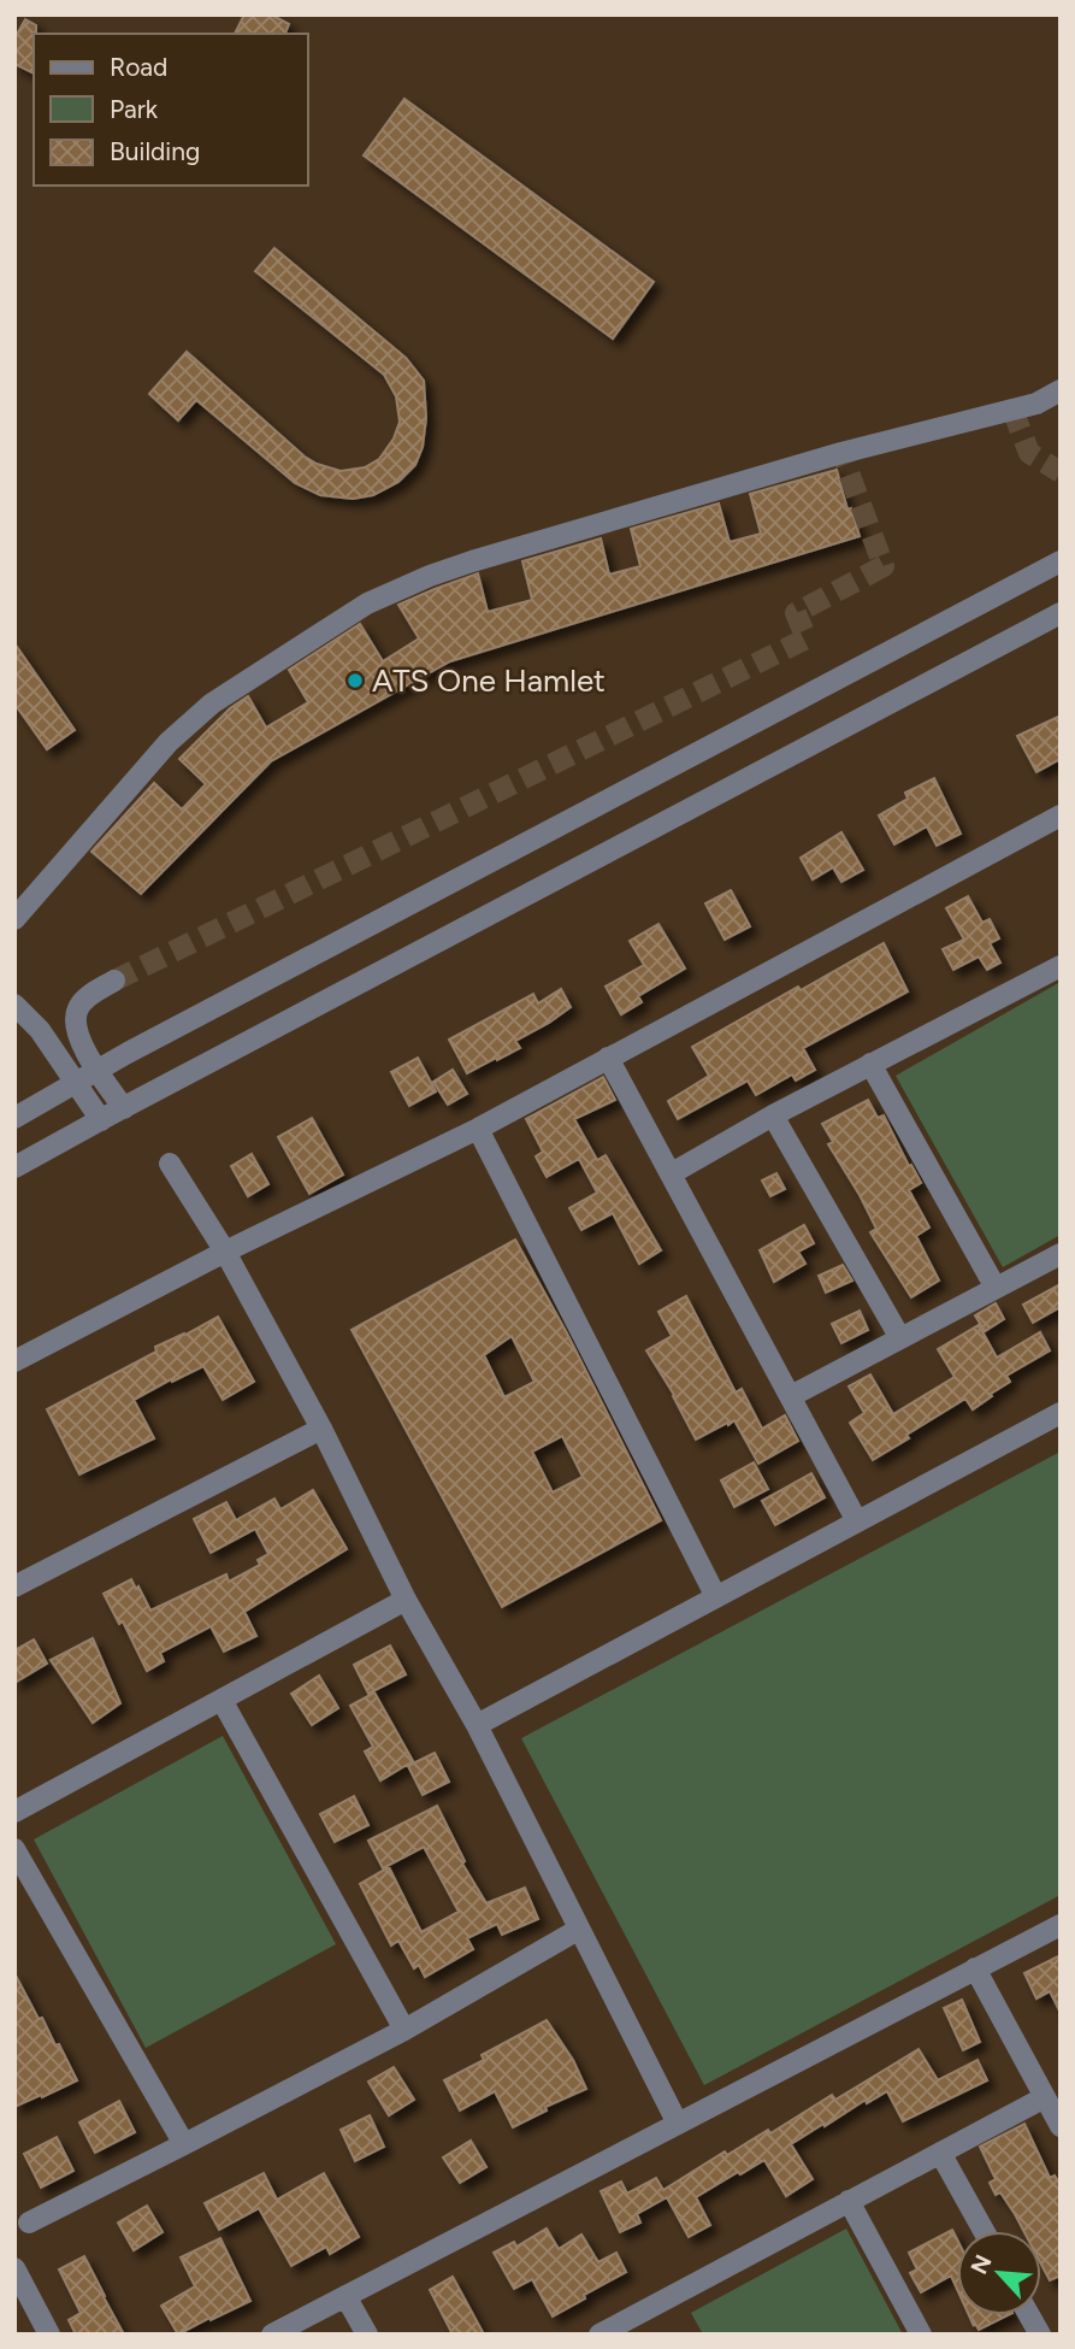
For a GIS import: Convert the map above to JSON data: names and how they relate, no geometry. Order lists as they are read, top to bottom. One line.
{"places":["ATS One Hamlet"],"legend":["Road","Park","Building"],"north":"top left"}
